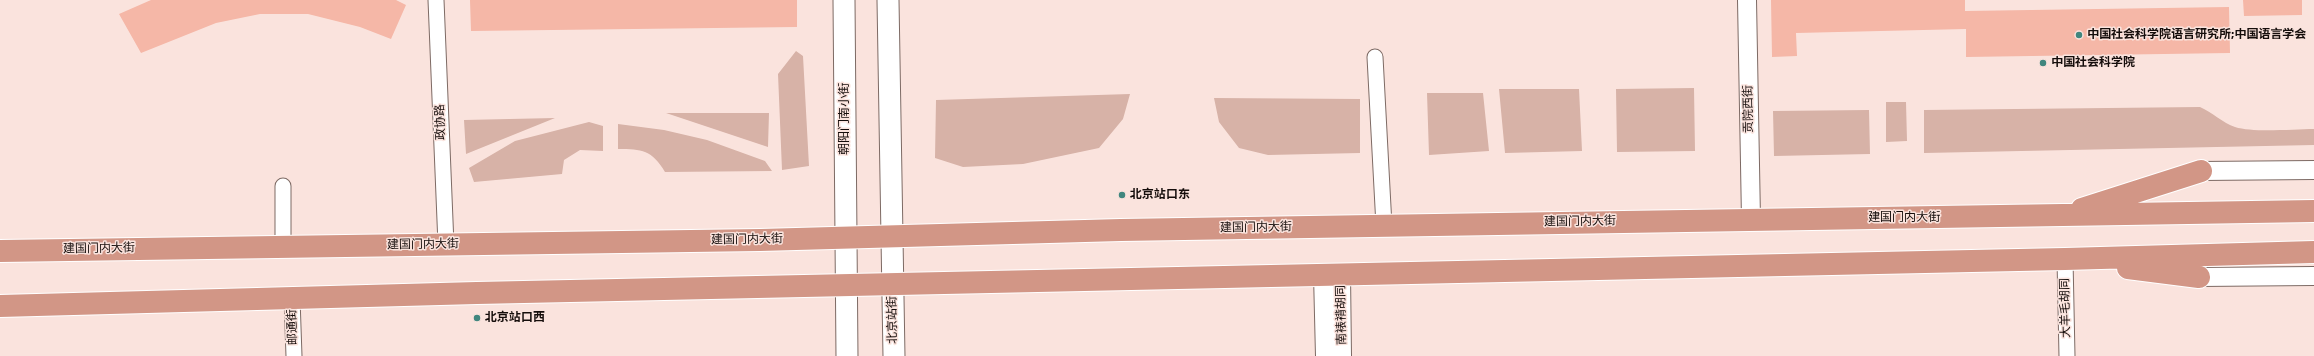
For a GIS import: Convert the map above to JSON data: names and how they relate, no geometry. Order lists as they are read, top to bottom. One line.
{"streets":{"highway":["建国门内大街"],"main road":["朝阳门南小街","北京站街"],"street":["贡院西街","政协路","大羊毛胡同","南裱褙胡同","邮通街"]},"crossings":[["贡院西街","建国门内大街"],["朝阳门南小街","建国门内大街"],["政协路","建国门内大街"],["建国门内大街","北京站街"]],"places":["中国社会科学院语言研究所;中国语言学会","中国社会科学院","北京站口东","北京站口西"]}
